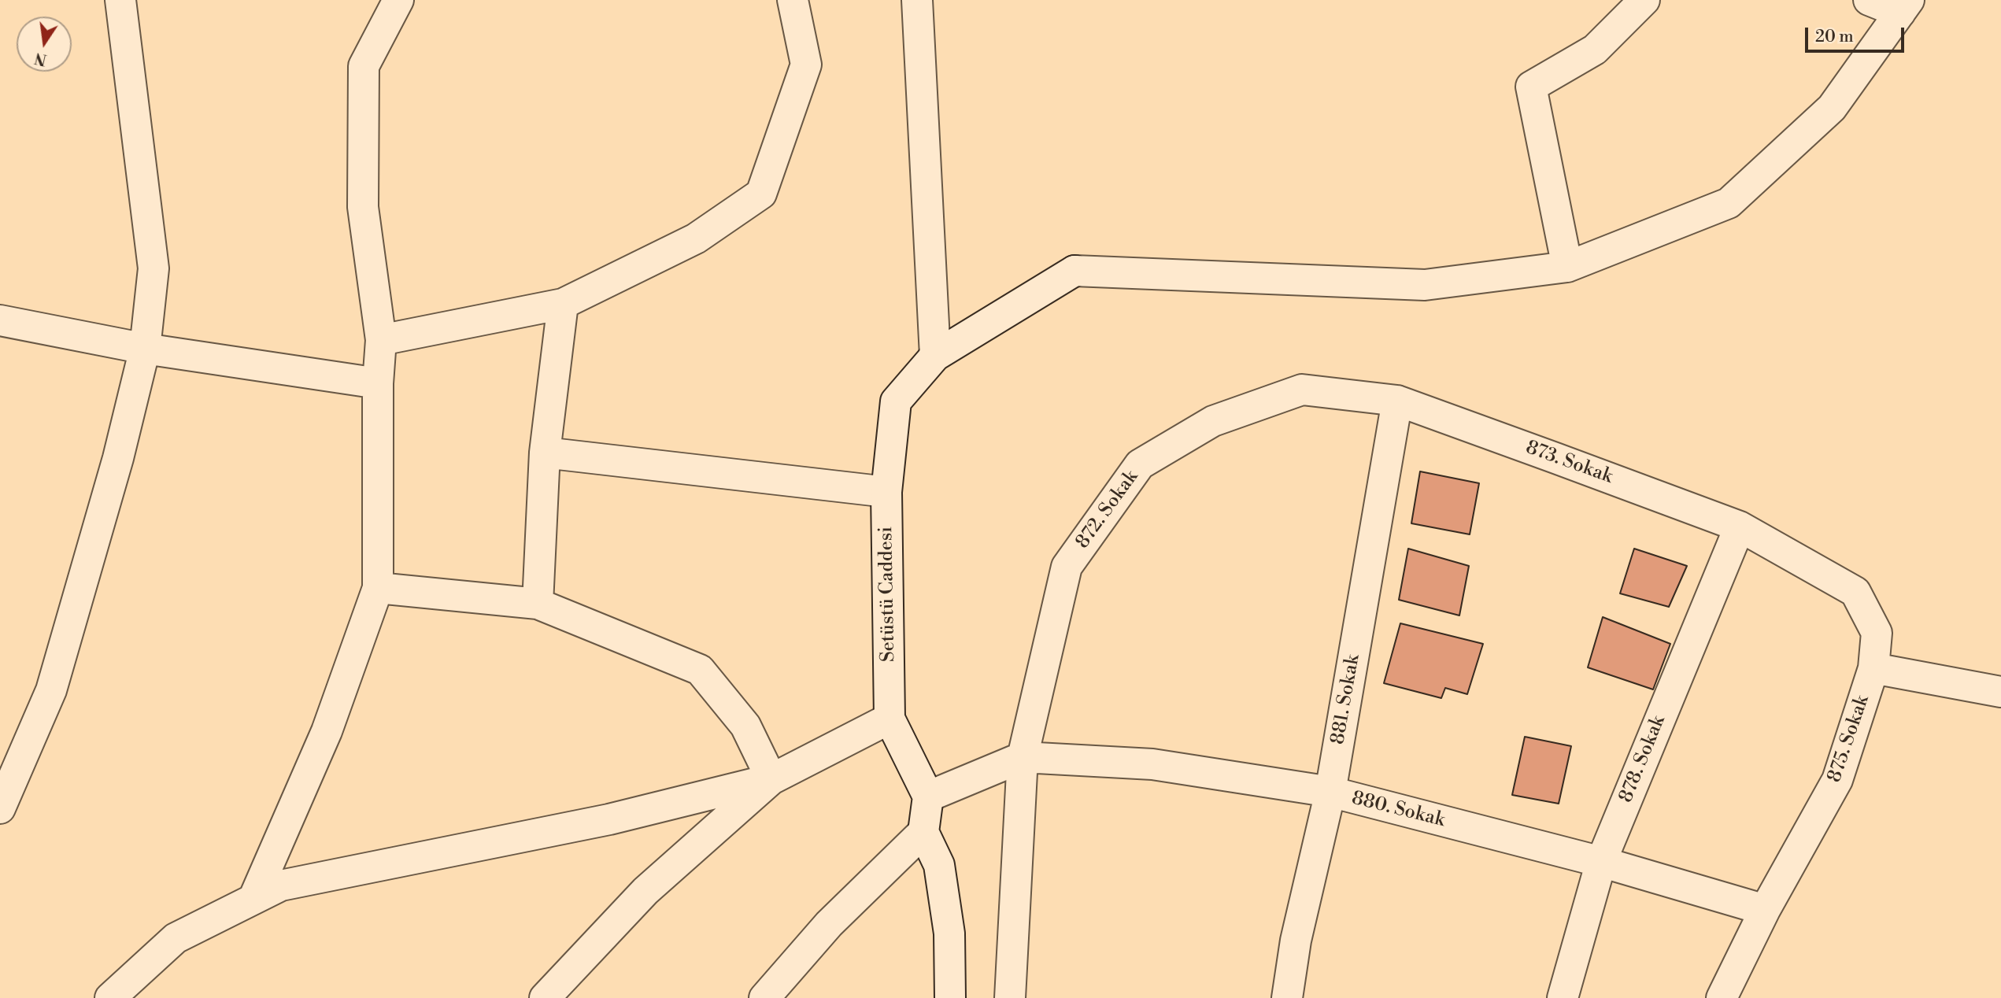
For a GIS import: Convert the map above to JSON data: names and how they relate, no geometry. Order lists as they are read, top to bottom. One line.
{"streets":{"street":["873. Sokak","872. Sokak","Setüstü Caddesi","881. Sokak","875. Sokak","878. Sokak","880. Sokak"]},"crossings":[["873. Sokak","872. Sokak"],["873. Sokak","881. Sokak"],["873. Sokak","875. Sokak"],["873. Sokak","878. Sokak"],["872. Sokak","881. Sokak"],["872. Sokak","880. Sokak"],["881. Sokak","880. Sokak"],["875. Sokak","878. Sokak"],["875. Sokak","880. Sokak"],["878. Sokak","880. Sokak"]],"scale_bar":"20 m","north":"bottom"}
